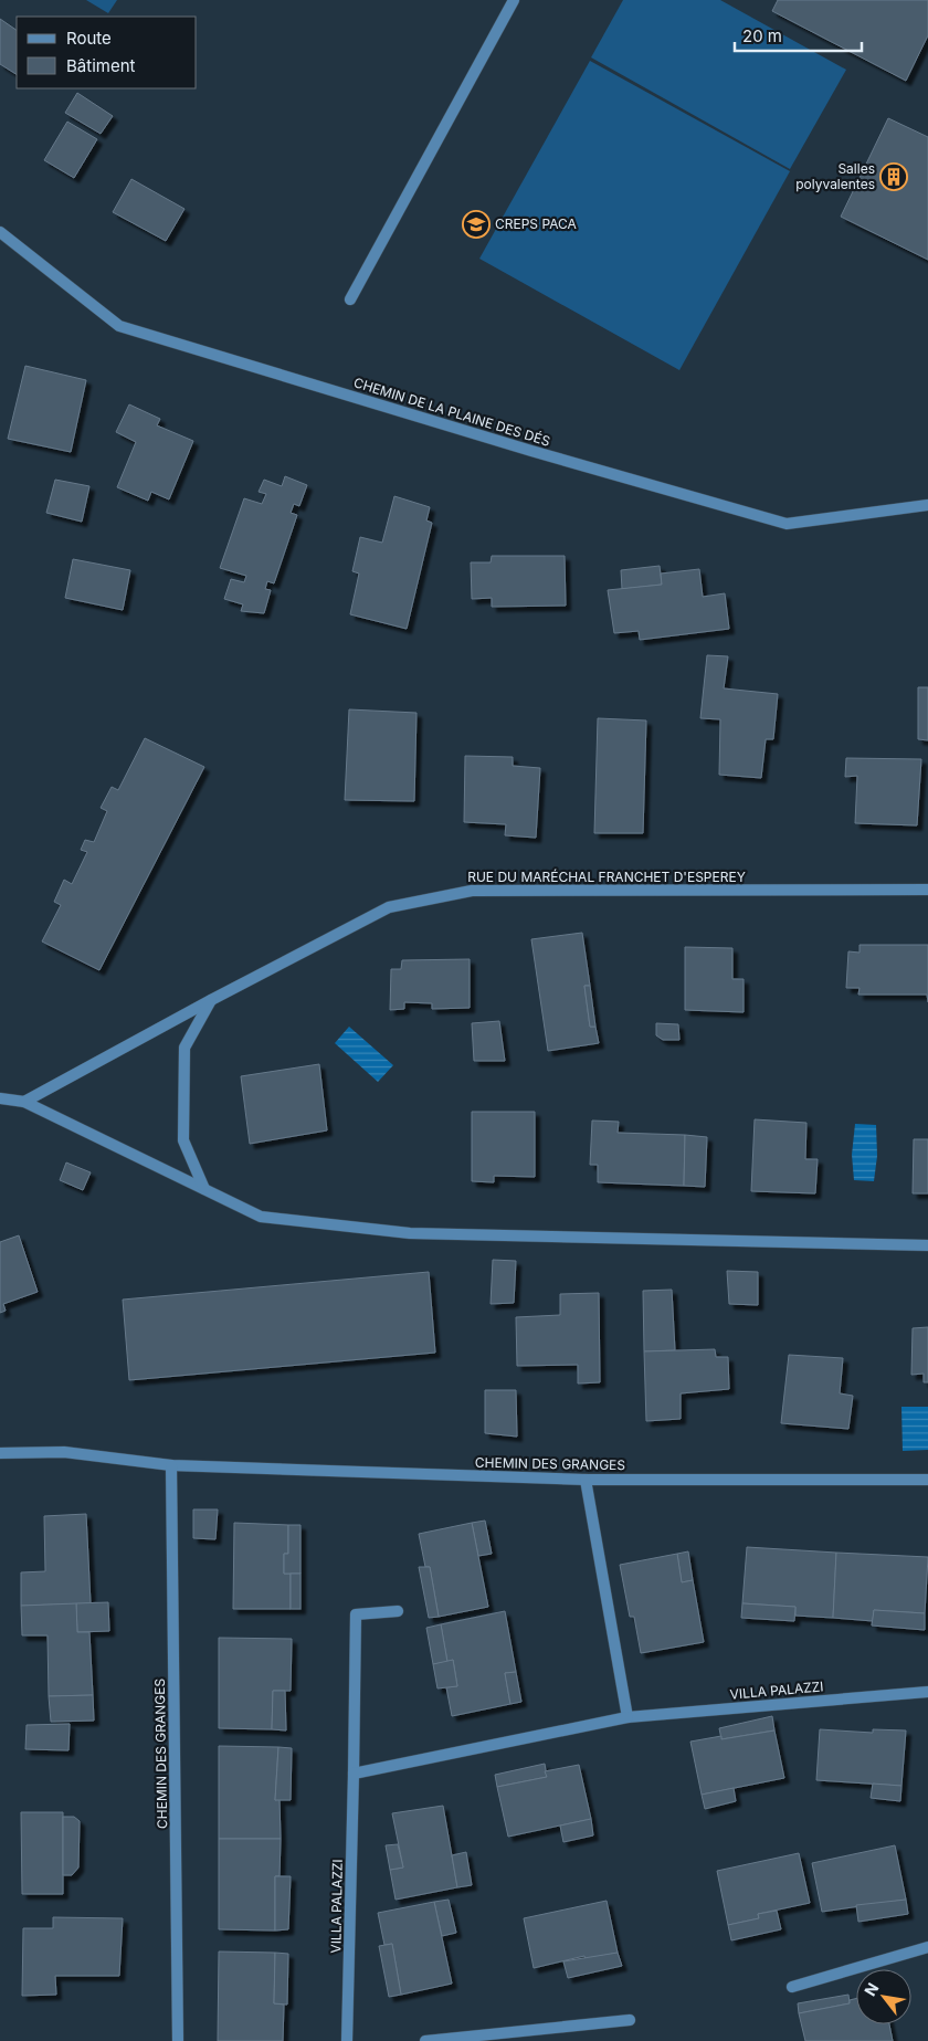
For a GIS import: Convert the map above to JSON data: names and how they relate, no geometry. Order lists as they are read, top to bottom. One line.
{"streets":{"street":["CHEMIN DE LA PLAINE DES DÉS","RUE DU MARÉCHAL FRANCHET D'ESPEREY","CHEMIN DES GRANGES","VILLA PALAZZI"]},"places":{"building":["Salles polyvalentes"],"school or university":["CREPS PACA"]},"legend":["Route","Bâtiment"],"scale_bar":"20 m","north":"top left"}
